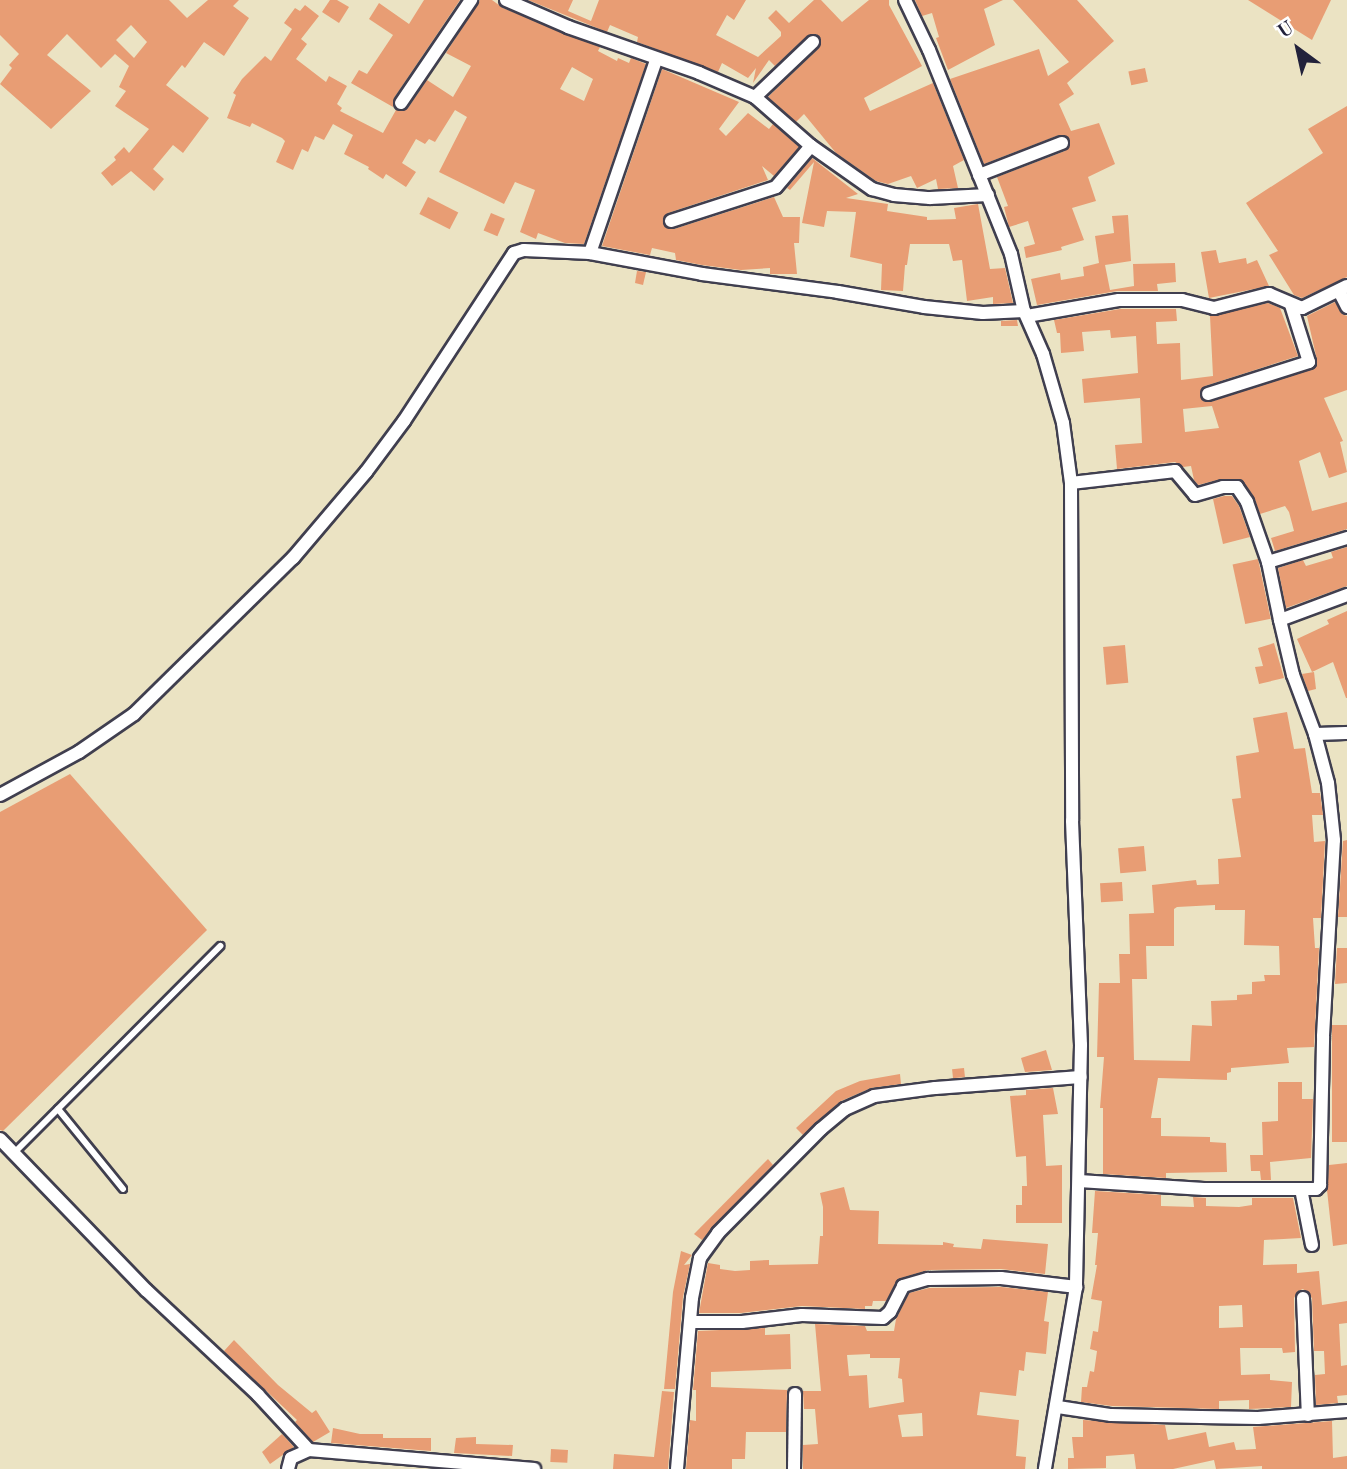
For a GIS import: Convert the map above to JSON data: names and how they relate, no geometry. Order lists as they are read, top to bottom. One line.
{"north":"top left"}
